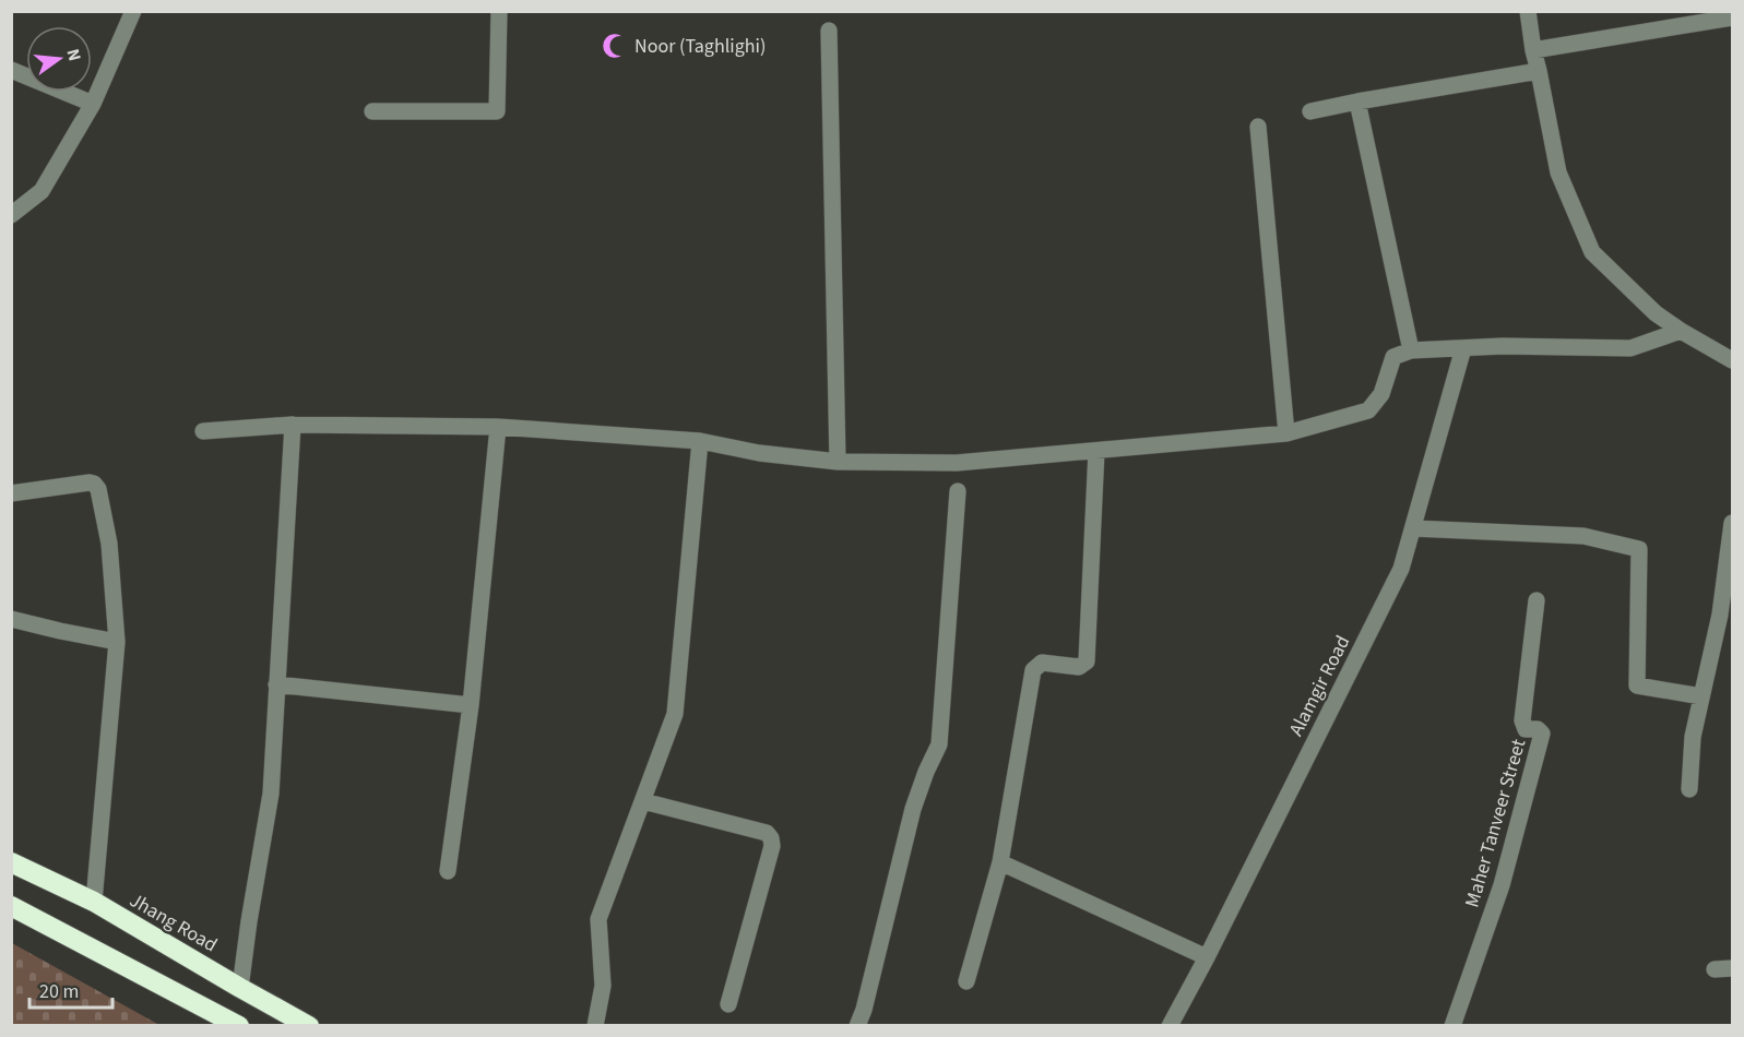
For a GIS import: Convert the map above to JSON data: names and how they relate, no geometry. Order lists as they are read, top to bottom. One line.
{"streets":{"highway":["Jhang Road"],"street":["Alamgir Road","Maher Tanveer Street"]},"places":{"mosque":["Noor (Taghlighi)"]},"scale_bar":"20 m","north":"right"}
